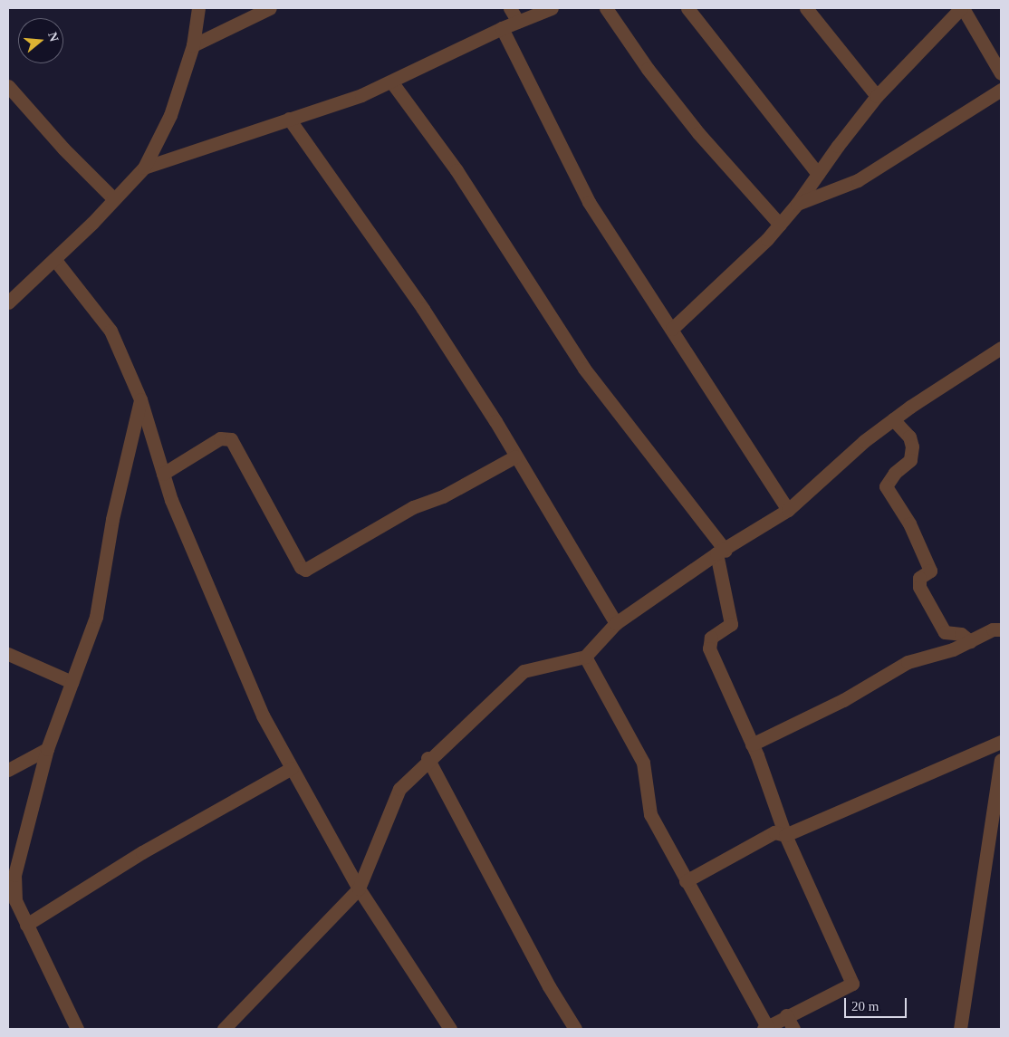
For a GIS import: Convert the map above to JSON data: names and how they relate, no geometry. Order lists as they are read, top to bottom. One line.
{"scale_bar":"20 m","north":"right"}
